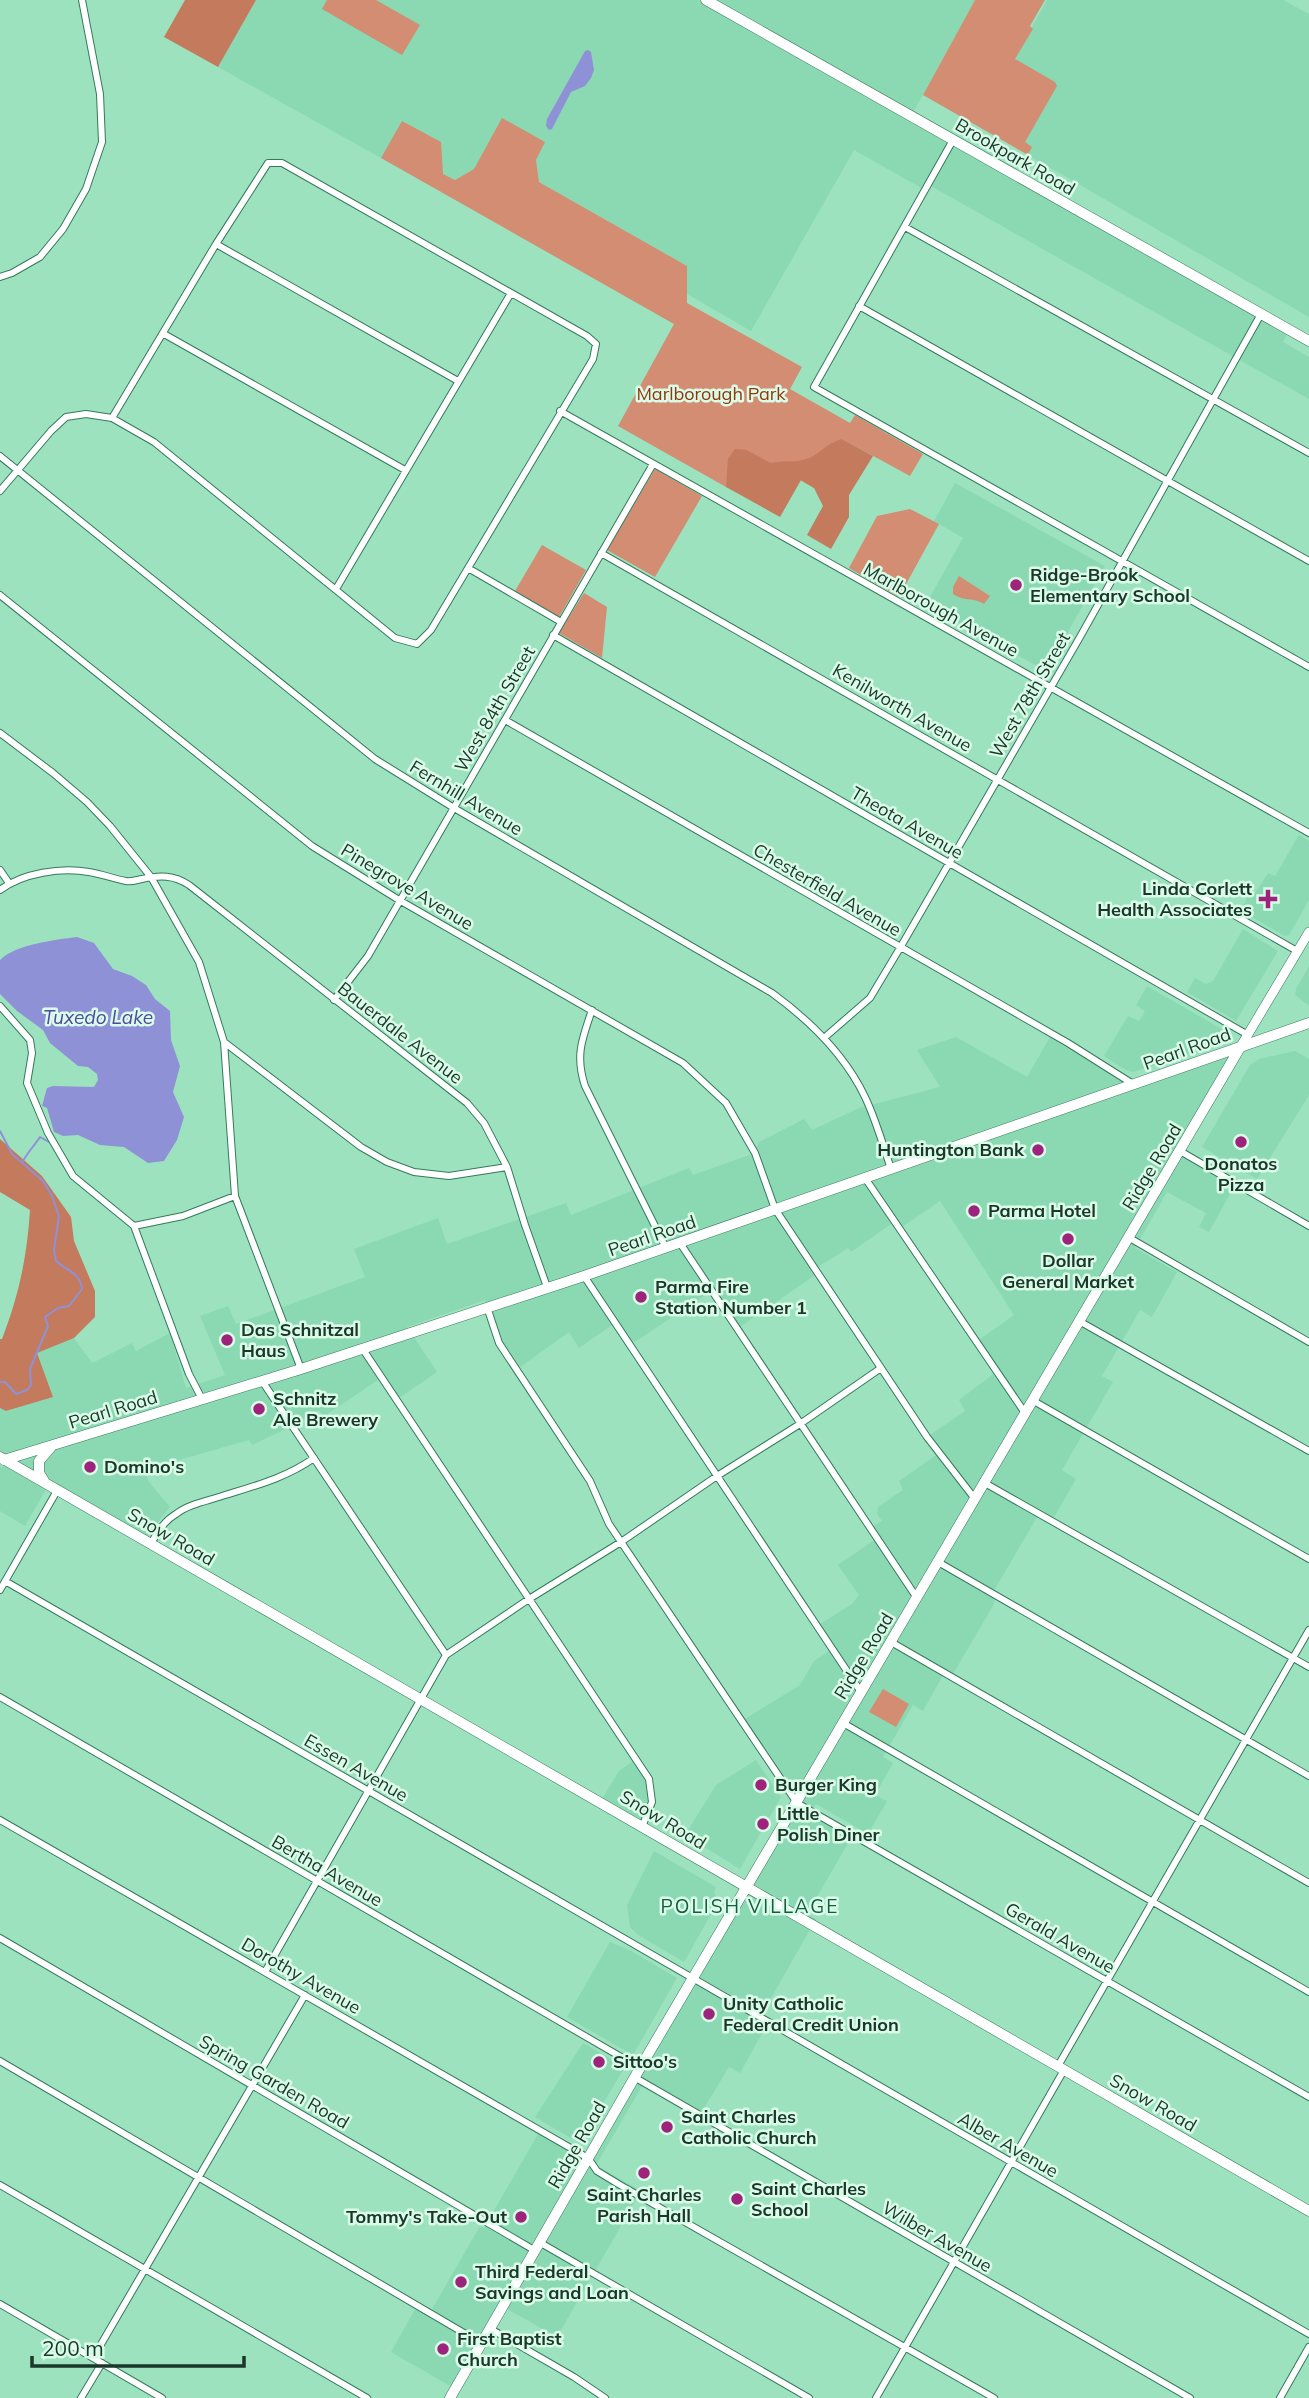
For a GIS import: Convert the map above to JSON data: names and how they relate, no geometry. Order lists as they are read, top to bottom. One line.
{"streets":{"main road":["Brookpark Road","Pearl Road","Ridge Road","Snow Road"],"street":["Marlborough Avenue","West 78th Street","Kenilworth Avenue","West 84th Street","Fernhill Avenue","Theota Avenue","Pinegrove Avenue","Chesterfield Avenue","Bauerdale Avenue","Essen Avenue","Bertha Avenue","Gerald Avenue","Dorothy Avenue","Spring Garden Road","Alber Avenue","Wilber Avenue"]},"crossings":[["Brookpark Road","West 78th Street"],["Marlborough Avenue","West 78th Street"],["Marlborough Avenue","West 84th Street"],["West 78th Street","Kenilworth Avenue"],["West 78th Street","Fernhill Avenue"],["West 78th Street","Theota Avenue"],["West 78th Street","Chesterfield Avenue"],["Kenilworth Avenue","West 84th Street"],["Kenilworth Avenue","Ridge Road"],["West 84th Street","Fernhill Avenue"],["West 84th Street","Theota Avenue"],["West 84th Street","Pinegrove Avenue"],["West 84th Street","Chesterfield Avenue"],["West 84th Street","Bauerdale Avenue"],["Fernhill Avenue","Pearl Road"],["Theota Avenue","Ridge Road"],["Pinegrove Avenue","Pearl Road"],["Pinegrove Avenue","Ridge Road"],["Chesterfield Avenue","Pearl Road"],["Bauerdale Avenue","Pearl Road"],["Pearl Road","Ridge Road"],["Pearl Road","Snow Road"],["Ridge Road","Snow Road"],["Ridge Road","Essen Avenue"],["Ridge Road","Bertha Avenue"],["Ridge Road","Gerald Avenue"],["Ridge Road","Dorothy Avenue"],["Ridge Road","Spring Garden Road"],["Ridge Road","Alber Avenue"],["Ridge Road","Wilber Avenue"],["Essen Avenue","Alber Avenue"],["Bertha Avenue","Wilber Avenue"]],"districts":["POLISH VILLAGE"],"water":["Tuxedo Lake"],"parks":["Marlborough Park"],"places":{"other":["Ridge-Brook Elementary School","Donatos Pizza","Huntington Bank","Parma Hotel","Dollar General Market","Parma Fire Station Number 1","Das Schnitzal Haus","Schnitz Ale Brewery","Domino's","Burger King","Little Polish Diner","Unity Catholic Federal Credit Union","Sittoo's","Saint Charles Catholic Church","Saint Charles Parish Hall","Saint Charles School","Tommy's Take-Out","Third Federal Savings and Loan","First Baptist Church"],"health":["Linda Corlett Health Associates"]},"scale_bar":"200 m"}
